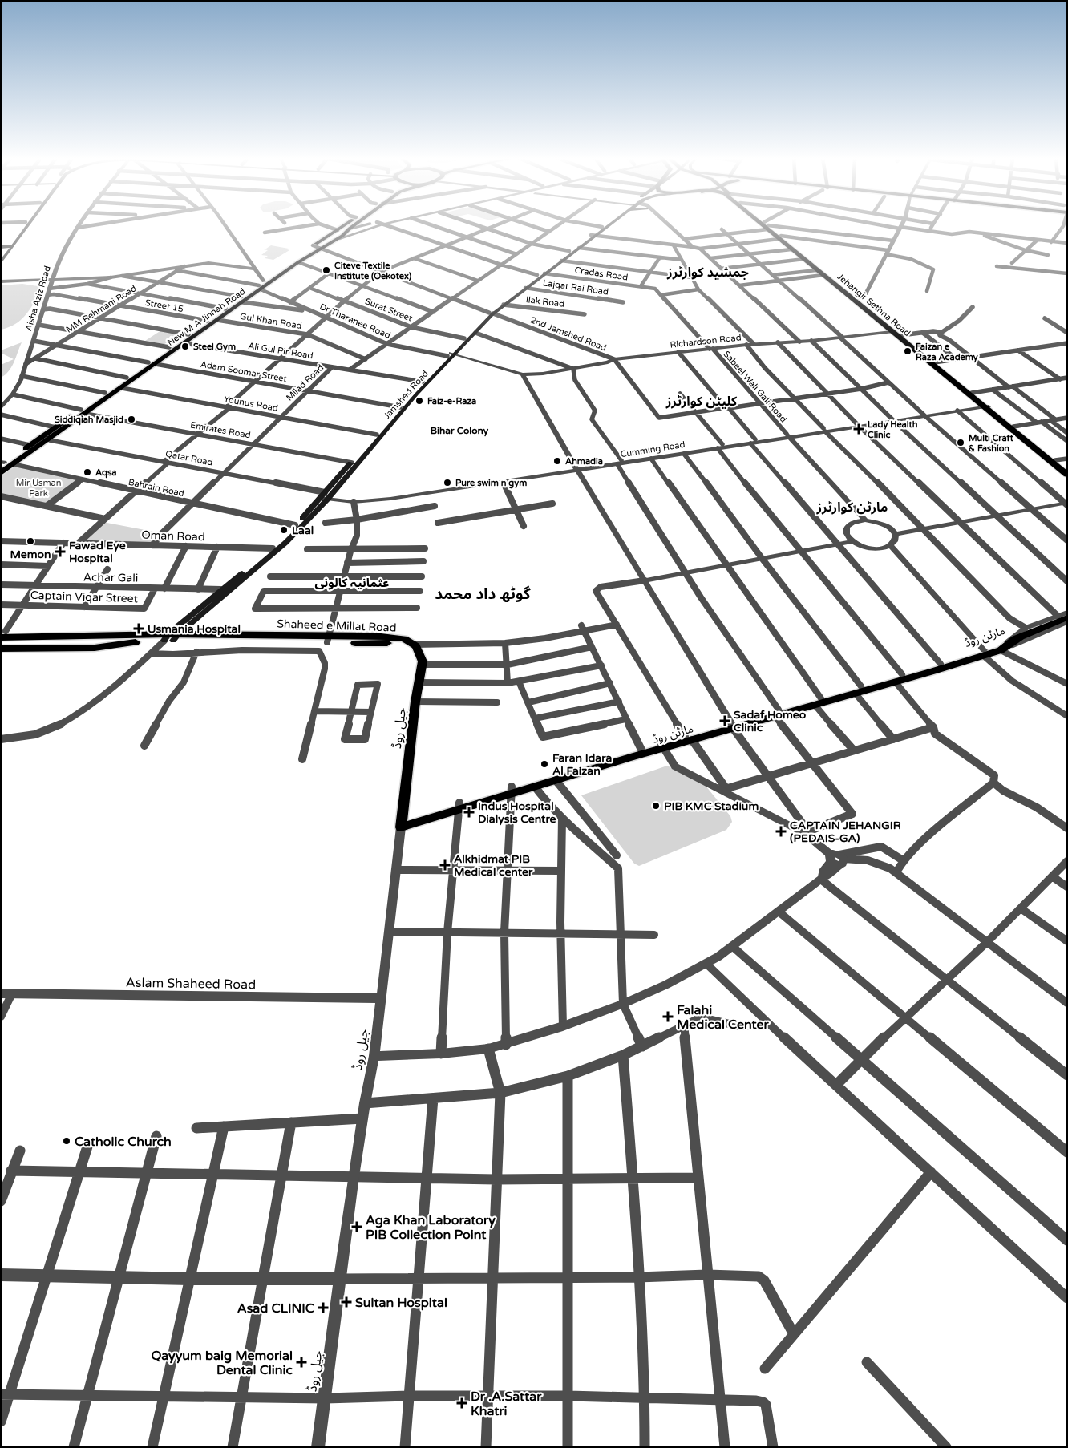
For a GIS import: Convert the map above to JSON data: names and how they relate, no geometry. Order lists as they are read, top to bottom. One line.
{"streets":{"highway":["Jehangir Sethna Road"],"main road":["New M A Jinnah Road","Jamshed Road","Shaheed e Millat Road","مارٹن روڈ","جیل روڈ"],"street":["Cradas Road","Lajqat Rai Road","Aisha Aziz Road","Ilak Road","Street 15","MM Rehmani Road","Surat Street","Gul Khan Road","Dr Tharanee Road","2nd Jamshed Road","Richardson Road","Ali Gul Pir Road","Adam Soomar Street","Milad Road","Sabeel Wali Gali Road","Younus Road","Emirates Road","Cumming Road","Qatar Road","Bahrain Road","Oman Road","Achar Gali","Captain Viqar Street","Aslam Shaheed Road"]},"crossings":[["Cradas Road","Sabeel Wali Gali Road"],["Cradas Road","Jamshed Road"],["Lajqat Rai Road","Jamshed Road"],["Aisha Aziz Road","Street 15"],["Aisha Aziz Road","MM Rehmani Road"],["Aisha Aziz Road","Emirates Road"],["Ilak Road","Jamshed Road"],["Jehangir Sethna Road","Richardson Road"],["Jehangir Sethna Road","Cumming Road"],["Street 15","MM Rehmani Road"],["Street 15","New M A Jinnah Road"],["MM Rehmani Road","Dr Tharanee Road"],["Surat Street","Jamshed Road"],["New M A Jinnah Road","Gul Khan Road"],["New M A Jinnah Road","Dr Tharanee Road"],["New M A Jinnah Road","2nd Jamshed Road"],["New M A Jinnah Road","Ali Gul Pir Road"],["New M A Jinnah Road","Adam Soomar Street"],["New M A Jinnah Road","Younus Road"],["New M A Jinnah Road","Emirates Road"],["New M A Jinnah Road","Qatar Road"],["New M A Jinnah Road","Bahrain Road"],["Dr Tharanee Road","Richardson Road"],["Dr Tharanee Road","Jamshed Road"],["2nd Jamshed Road","Richardson Road"],["2nd Jamshed Road","Jamshed Road"],["Richardson Road","Sabeel Wali Gali Road"],["Ali Gul Pir Road","Milad Road"],["Ali Gul Pir Road","Jamshed Road"],["Adam Soomar Street","Milad Road"],["Adam Soomar Street","Jamshed Road"],["Milad Road","Younus Road"],["Milad Road","Emirates Road"],["Milad Road","Qatar Road"],["Milad Road","Bahrain Road"],["Milad Road","Oman Road"],["Sabeel Wali Gali Road","Cumming Road"],["Jamshed Road","Younus Road"],["Jamshed Road","Emirates Road"],["Jamshed Road","Cumming Road"],["Jamshed Road","Qatar Road"],["Jamshed Road","Bahrain Road"],["Jamshed Road","Oman Road"],["Jamshed Road","Achar Gali"],["Jamshed Road","Shaheed e Millat Road"],["Cumming Road","Qatar Road"],["Achar Gali","Captain Viqar Street"],["Shaheed e Millat Road","جیل روڈ"],["مارٹن روڈ","جیل روڈ"],["جیل روڈ","Aslam Shaheed Road"]],"districts":["جمشید کوارٹرز","کلیٹن کوارٹرز","Bihar Colony","مارٹن کوارٹرز","عثمانیہ کالونی","گوٹھ داد محمد"],"parks":["Mir Usman Park"],"places":{"other":["Citeve Textile Institute (Oekotex)","Steel Gym","Faizan e Raza Academy","Faiz-e-Raza","Siddiqiah Masjid","Multi Craft & Fashion","Ahmadia","Aqsa","Pure swim n gym","Laal","Memon","Faran Idara Al Faizan","PIB KMC Stadium","Catholic Church"],"health":["Lady Health Clinic","Fawad Eye Hospital","Usmania Hospital","Sadaf Homeo Clinic","Indus Hospital Dialysis Centre","CAPTAIN JEHANGIR (PEDAIS-GA)","Alkhidmat PIB Medical center","Falahi Medical Center","Aga Khan Laboratory PIB Collection Point","Sultan Hospital","Asad CLINIC","Qayyum baig Memorial Dental Clinic","Dr .A.Sattar Khatri"]}}
